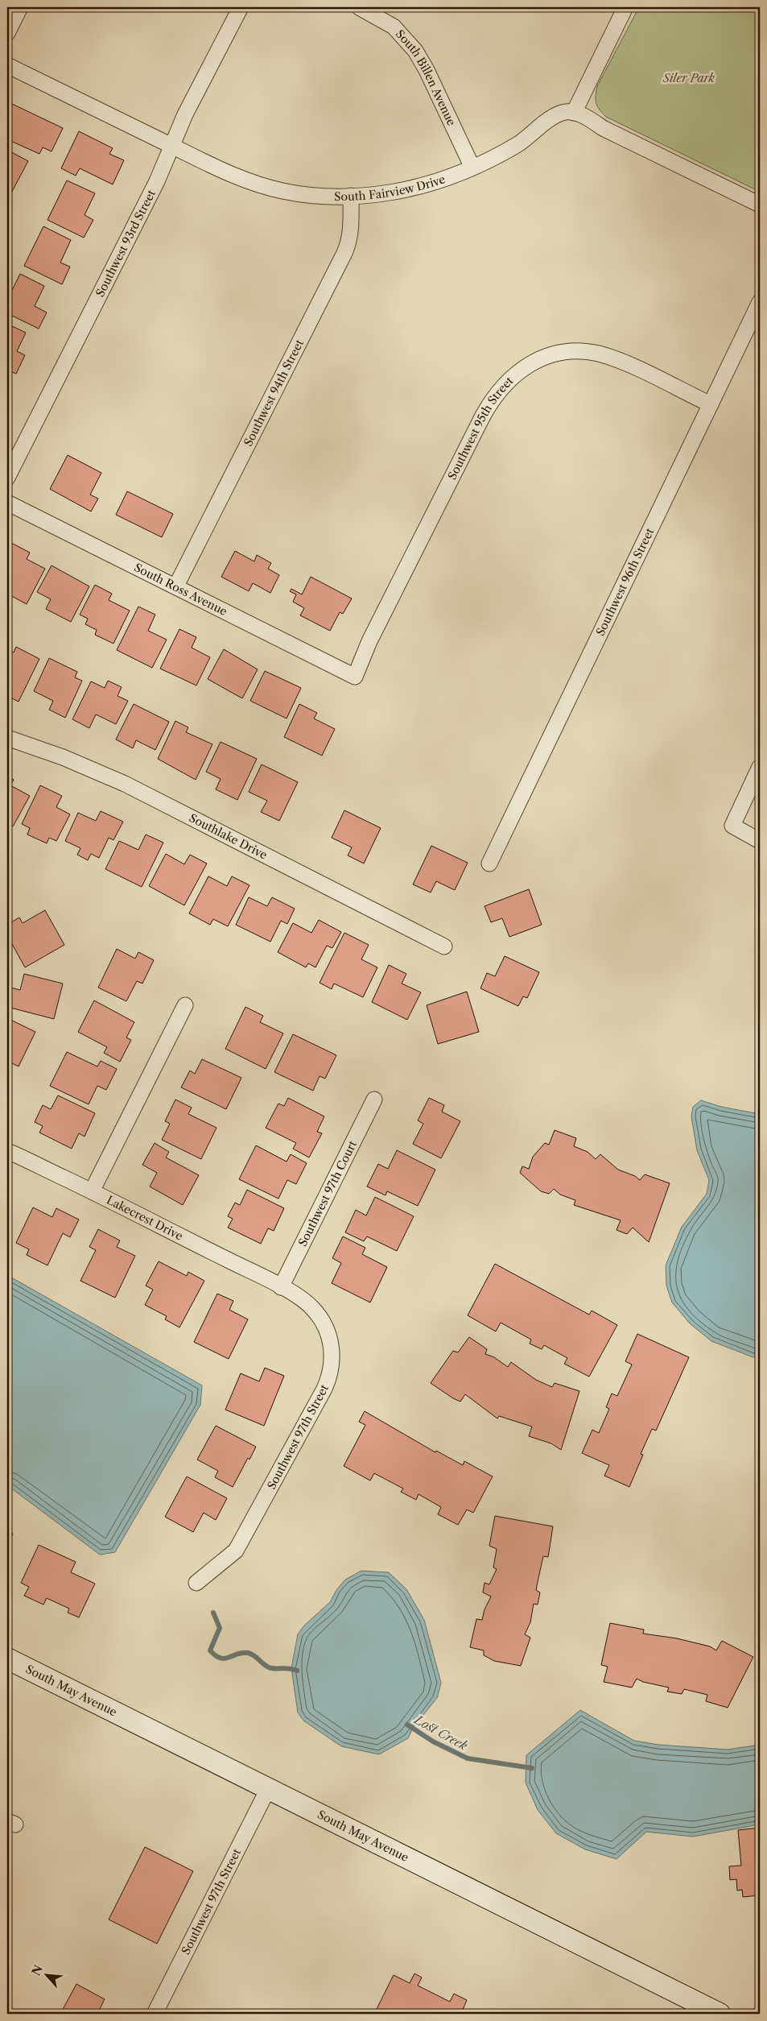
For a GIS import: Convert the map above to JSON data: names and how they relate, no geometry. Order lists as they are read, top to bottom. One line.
{"streets":{"main road":["South May Avenue"],"street":["South Billen Avenue","South Fairview Drive","Southwest 93rd Street","Southwest 94th Street","Southwest 95th Street","Southwest 96th Street","South Ross Avenue","Southlake Drive","Southwest 97th Court","Lakecrest Drive","Southwest 97th Street"]},"crossings":[["South Billen Avenue","South Fairview Drive"],["South Fairview Drive","Southwest 93rd Street"],["South Fairview Drive","Southwest 94th Street"],["Southwest 94th Street","South Ross Avenue"],["Southwest 95th Street","Southwest 96th Street"],["Southwest 95th Street","South Ross Avenue"],["Southwest 97th Court","Lakecrest Drive"],["Southwest 97th Court","Southwest 97th Street"],["Lakecrest Drive","Southwest 97th Street"],["Southwest 97th Street","South May Avenue"]],"water":["Lost Creek"],"parks":["Siler Park"],"north":"top left"}
